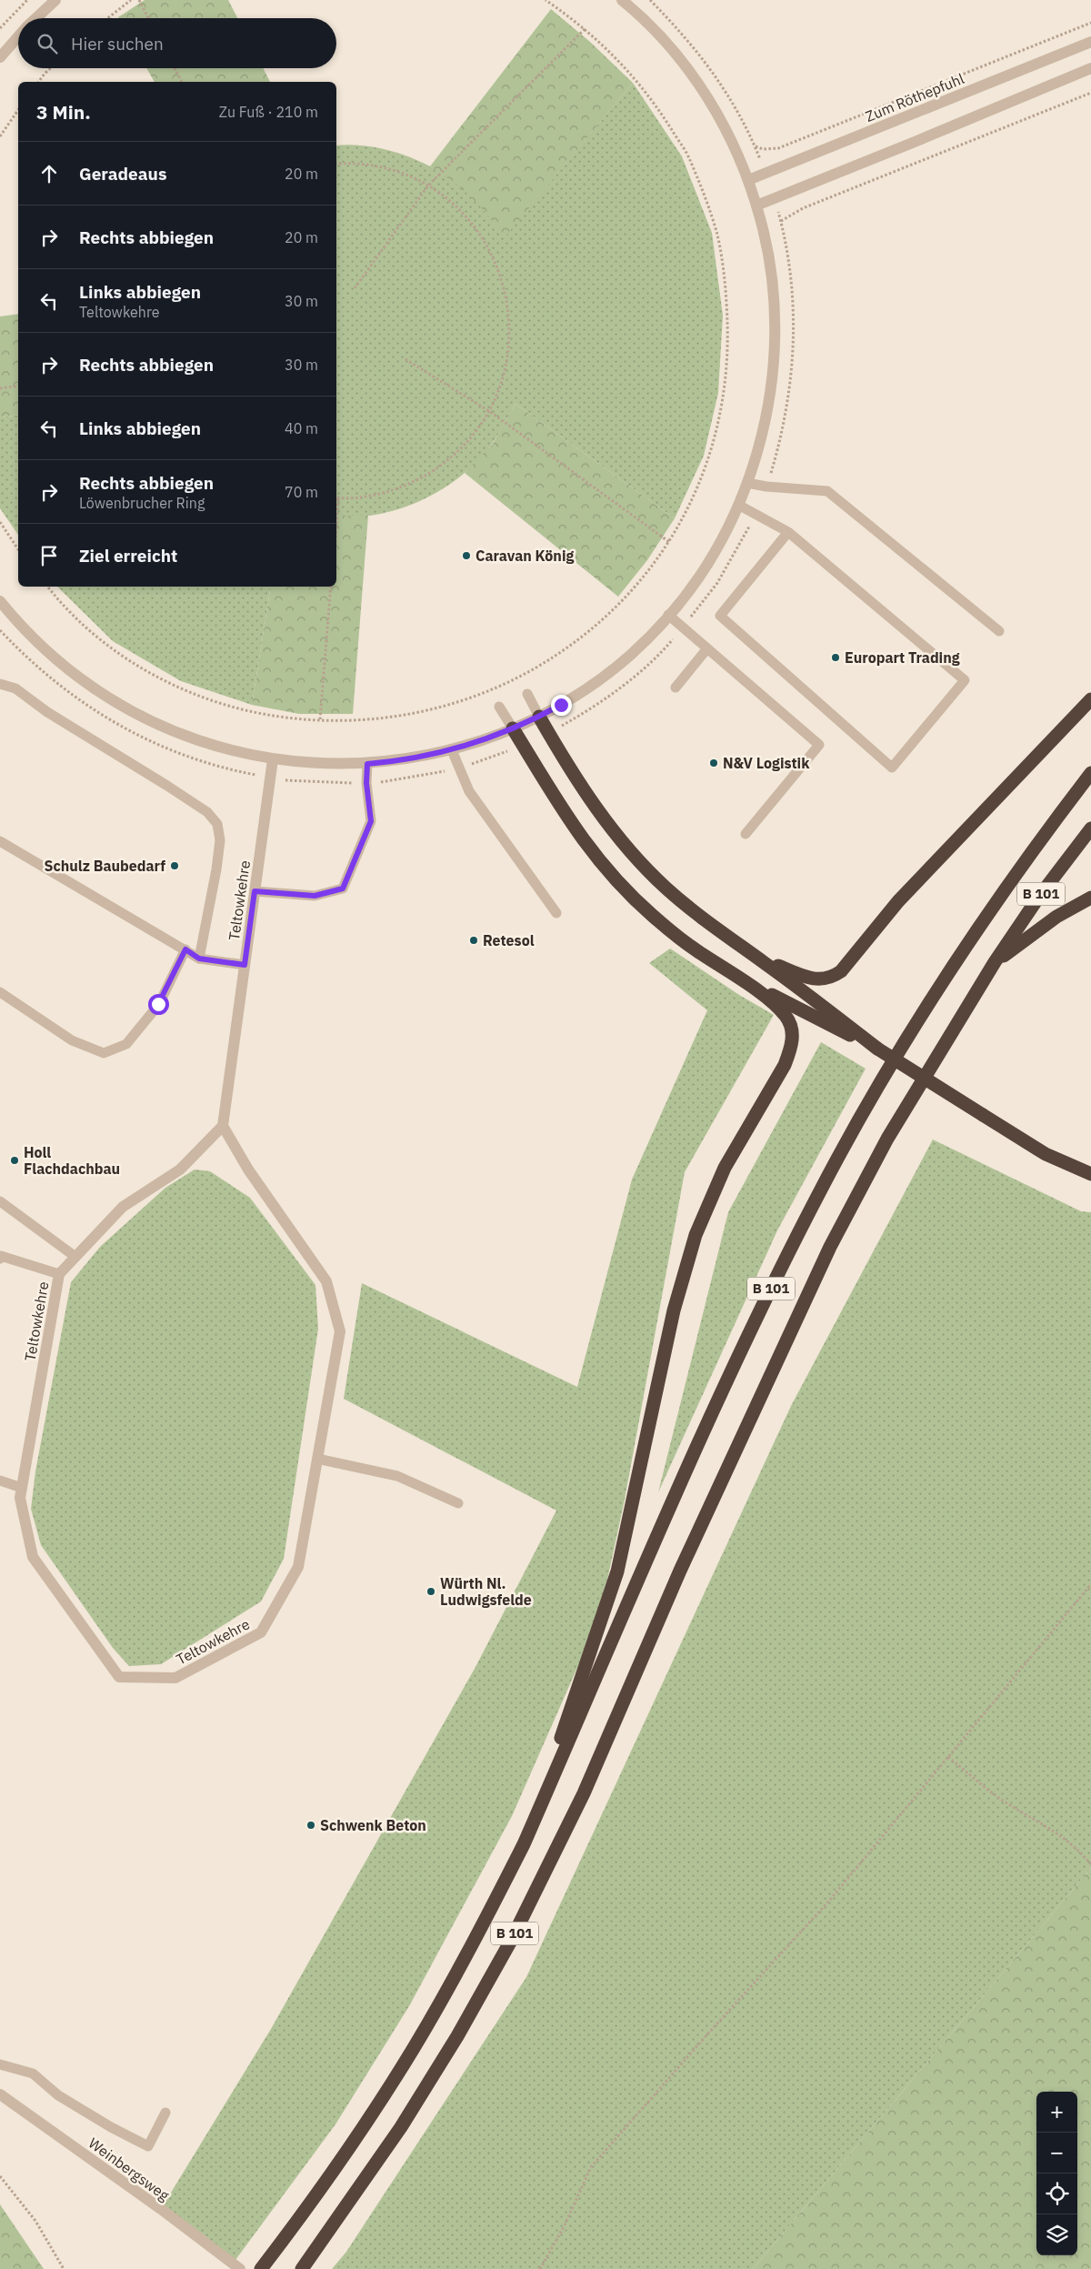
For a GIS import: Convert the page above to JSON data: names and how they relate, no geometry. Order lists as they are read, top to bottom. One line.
{"streets":{"highway":["B 101"],"street":["Zum Röthepfuhl","Teltowkehre","Weinbergsweg"]},"places":["Caravan König","Europart Trading","N&V Logistik","Schulz Baubedarf","Retesol","Holl Flachdachbau","Würth Nl. Ludwigsfelde","Schwenk Beton"],"page":{"search":"Hier suchen","heading":["3 Min.","Zu Fuß · 210 m"],"list":[["Geradeaus","20 m"],["Rechts abbiegen","20 m"],["Links abbiegen","Teltowkehre","30 m"],["Rechts abbiegen","30 m"],["Links abbiegen","40 m"],["Rechts abbiegen","Löwenbrucher Ring","70 m"],"Ziel erreicht"],"map_buttons":["+","−"]}}
